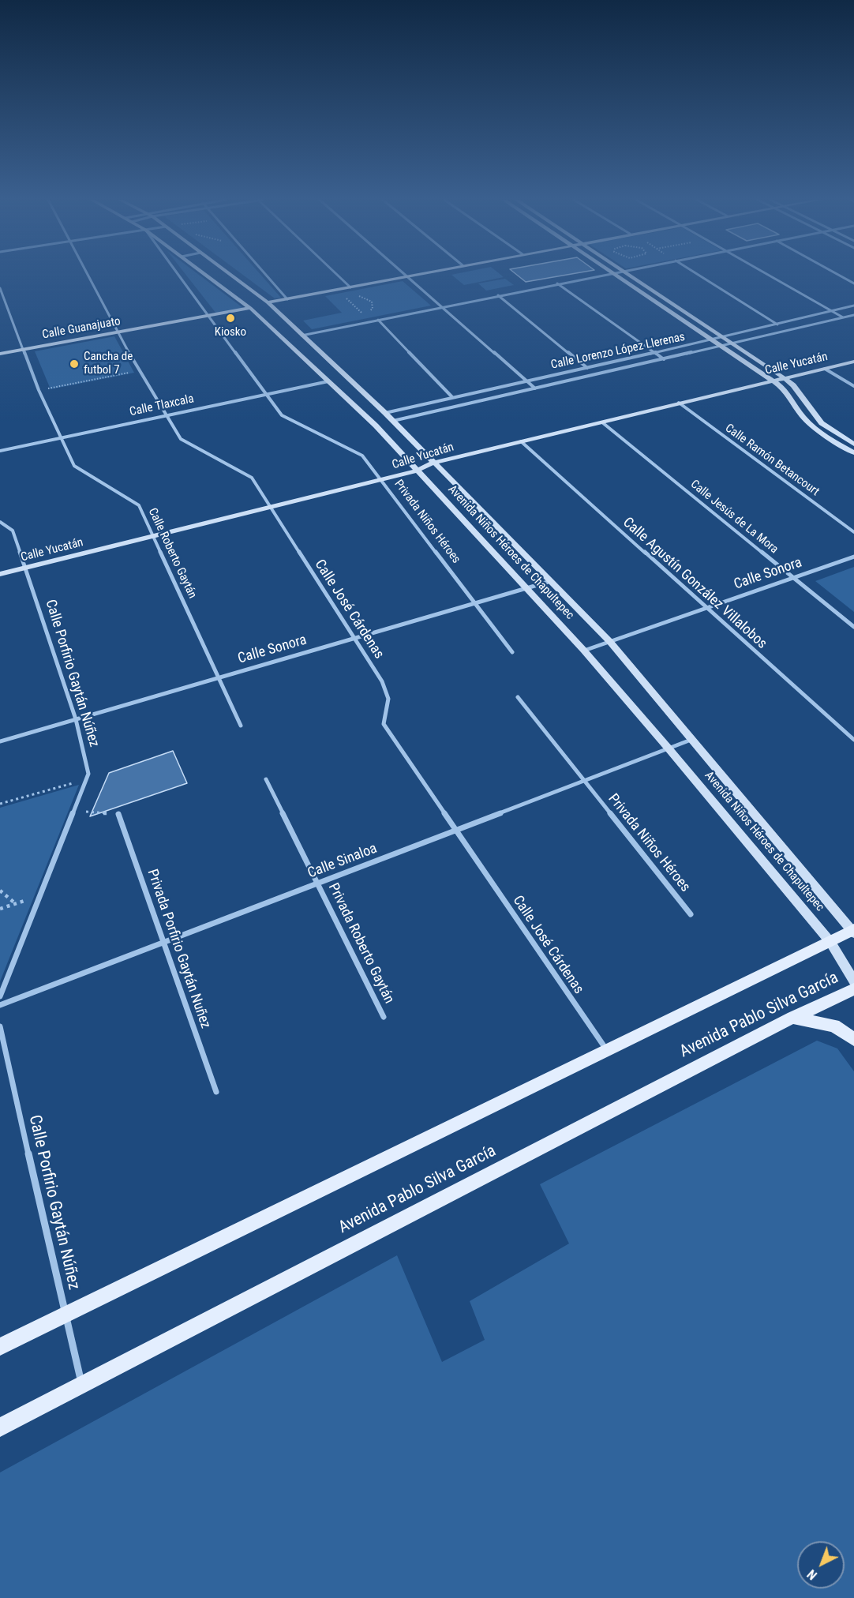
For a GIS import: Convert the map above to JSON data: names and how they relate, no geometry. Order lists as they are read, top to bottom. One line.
{"streets":{"main road":["Avenida Pablo Silva García"],"street":["Calle Guanajuato","Calle Lorenzo López Llerenas","Calle Yucatán","Calle Tlaxcala","Calle Ramón Betancourt","Calle Jesús de La Mora","Privada Niños Héroes","Avenida Niños Héroes de Chapultepec","Calle Roberto Gaytán","Calle Sonora","Calle Agustín González Villalobos","Calle José Cárdenas","Calle Porfirio Gaytán Núñez","Calle Sinaloa","Privada Roberto Gaytán","Privada Porfirio Gaytán Nuñez"]},"crossings":[["Calle Guanajuato","Privada Niños Héroes"],["Calle Guanajuato","Avenida Niños Héroes de Chapultepec"],["Calle Guanajuato","Calle Roberto Gaytán"],["Calle Guanajuato","Calle José Cárdenas"],["Calle Lorenzo López Llerenas","Avenida Niños Héroes de Chapultepec"],["Calle Yucatán","Calle Ramón Betancourt"],["Calle Yucatán","Calle Jesús de La Mora"],["Calle Yucatán","Privada Niños Héroes"],["Calle Yucatán","Avenida Niños Héroes de Chapultepec"],["Calle Yucatán","Calle Roberto Gaytán"],["Calle Yucatán","Calle Agustín González Villalobos"],["Calle Yucatán","Calle José Cárdenas"],["Calle Yucatán","Calle Porfirio Gaytán Núñez"],["Calle Tlaxcala","Privada Niños Héroes"],["Calle Tlaxcala","Avenida Niños Héroes de Chapultepec"],["Calle Tlaxcala","Calle Roberto Gaytán"],["Calle Tlaxcala","Calle José Cárdenas"],["Calle Jesús de La Mora","Calle Sonora"],["Privada Niños Héroes","Calle Sonora"],["Privada Niños Héroes","Calle Sinaloa"],["Avenida Niños Héroes de Chapultepec","Calle Sonora"],["Avenida Niños Héroes de Chapultepec","Calle Sinaloa"],["Calle Roberto Gaytán","Calle Sonora"],["Calle Sonora","Calle Agustín González Villalobos"],["Calle Sonora","Calle José Cárdenas"],["Calle Sonora","Calle Porfirio Gaytán Núñez"],["Calle José Cárdenas","Calle Sinaloa"],["Calle Porfirio Gaytán Núñez","Avenida Pablo Silva García"],["Calle Sinaloa","Privada Roberto Gaytán"],["Calle Sinaloa","Privada Porfirio Gaytán Nuñez"]],"places":["Kiosko","Cancha de futbol 7"],"north":"bottom left"}
